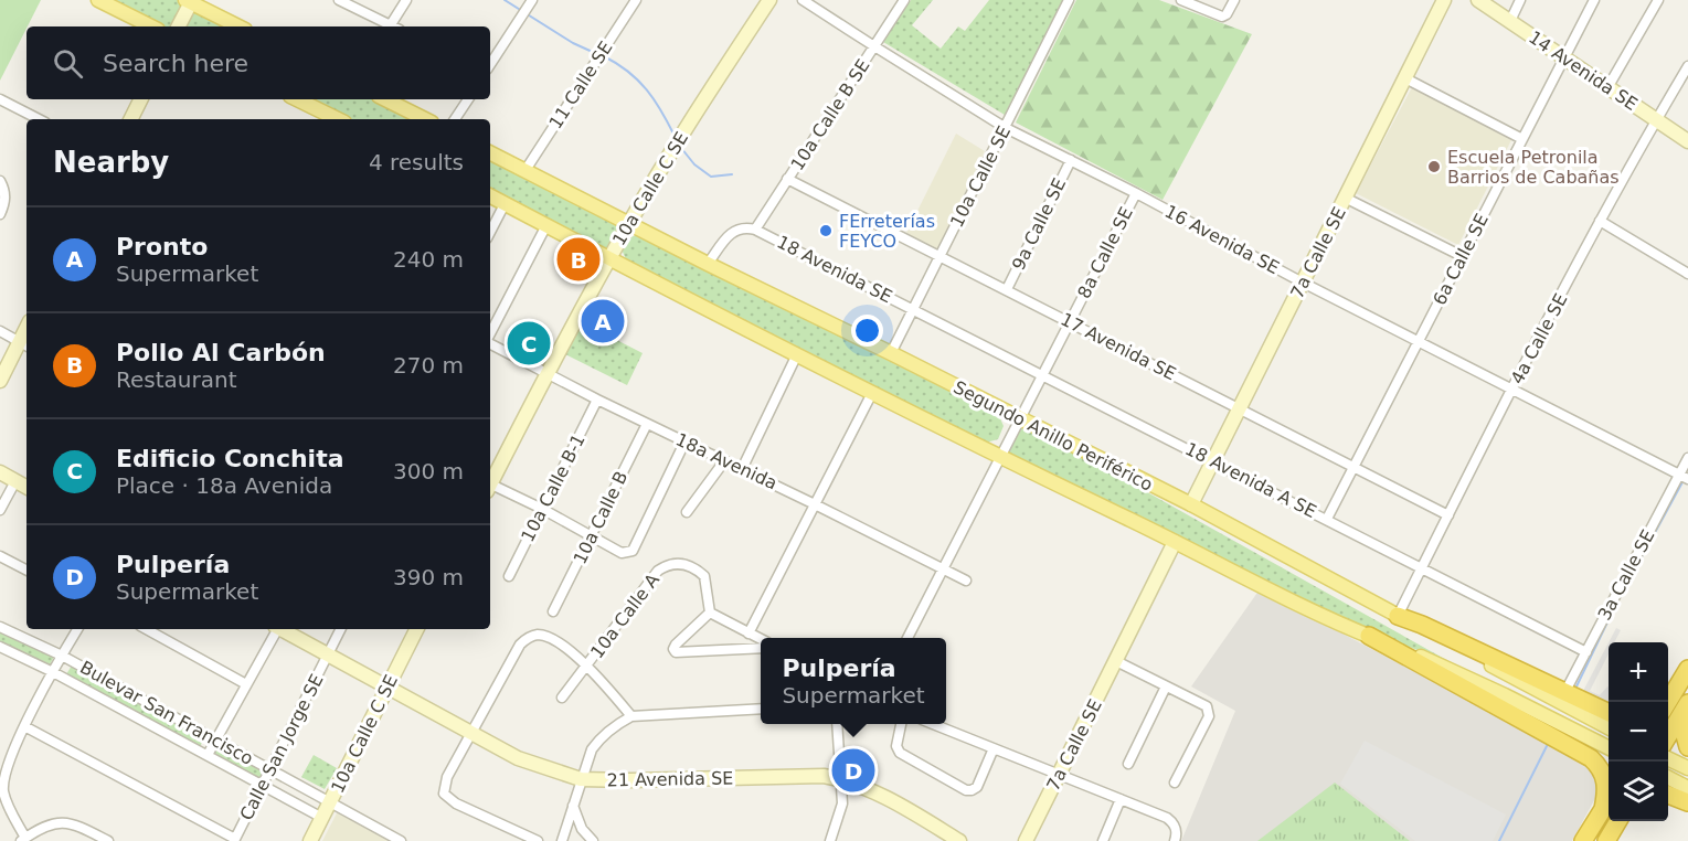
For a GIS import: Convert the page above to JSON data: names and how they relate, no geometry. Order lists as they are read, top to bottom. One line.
{"streets":{"main road":["Segundo Anillo Periférico"],"street":["14 Avenida SE","11 Calle SE","10a Calle B SE","10a Calle SE","10a Calle C SE","9a Calle SE","16 Avenida SE","8a Calle SE","7a Calle SE","6a Calle SE","18 Avenida SE","4a Calle SE","17 Avenida SE","18a Avenida","18 Avenida A SE","10a Calle B-1","10a Calle B","3a Calle SE","10a Calle A","Bulevar San Francisco","Calle San Jorge SE","21 Avenida SE"]},"crossings":[["14 Avenida SE","6a Calle SE"],["14 Avenida SE","4a Calle SE"],["11 Calle SE","Segundo Anillo Periférico"],["10a Calle B SE","16 Avenida SE"],["10a Calle B SE","18 Avenida SE"],["10a Calle B SE","17 Avenida SE"],["10a Calle SE","16 Avenida SE"],["10a Calle SE","18 Avenida SE"],["10a Calle SE","17 Avenida SE"],["10a Calle SE","Segundo Anillo Periférico"],["10a Calle SE","18 Avenida A SE"],["10a Calle C SE","Segundo Anillo Periférico"],["10a Calle C SE","18a Avenida"],["10a Calle C SE","Bulevar San Francisco"],["10a Calle C SE","21 Avenida SE"],["9a Calle SE","16 Avenida SE"],["9a Calle SE","17 Avenida SE"],["16 Avenida SE","8a Calle SE"],["16 Avenida SE","7a Calle SE"],["16 Avenida SE","6a Calle SE"],["16 Avenida SE","4a Calle SE"],["16 Avenida SE","3a Calle SE"],["8a Calle SE","17 Avenida SE"],["8a Calle SE","Segundo Anillo Periférico"],["8a Calle SE","18 Avenida A SE"],["7a Calle SE","17 Avenida SE"],["7a Calle SE","Segundo Anillo Periférico"],["7a Calle SE","18 Avenida A SE"],["6a Calle SE","17 Avenida SE"],["6a Calle SE","18 Avenida A SE"],["18 Avenida SE","18 Avenida A SE"],["4a Calle SE","17 Avenida SE"],["4a Calle SE","Segundo Anillo Periférico"],["4a Calle SE","18 Avenida A SE"],["18a Avenida","10a Calle B-1"],["18a Avenida","10a Calle B"],["18 Avenida A SE","3a Calle SE"],["Bulevar San Francisco","Calle San Jorge SE"],["Calle San Jorge SE","21 Avenida SE"]],"places":["Escuela Petronila Barrios de Cabañas","FErreterías FEYCO"],"page":{"search":"Search here","heading":["Nearby","4 results"],"list":[{"mark":"A","name":"Pronto","note":"Supermarket","value":"240 m"},{"mark":"B","name":"Pollo Al Carbón","note":"Restaurant","value":"270 m"},{"mark":"C","name":"Edificio Conchita","note":"Place · 18a Avenida","value":"300 m"},{"mark":"D","name":"Pulpería","note":"Supermarket","value":"390 m"}],"pins":["B","A","C","D"],"popup":["Pulpería","Supermarket"],"map_buttons":["+","−"]}}
